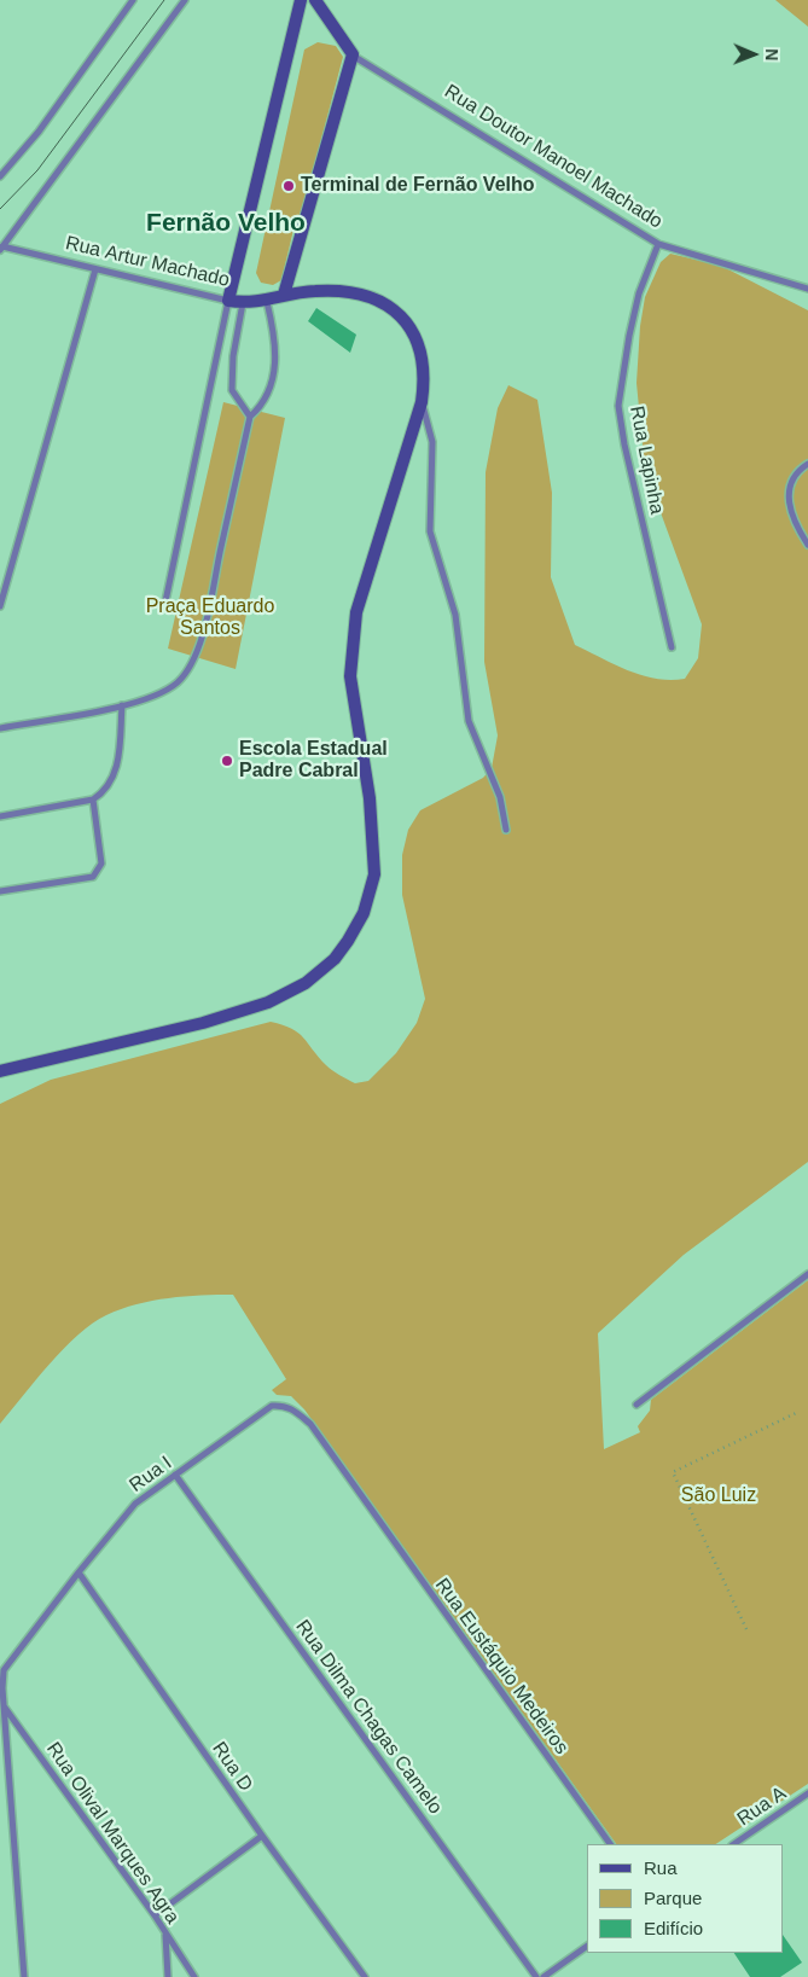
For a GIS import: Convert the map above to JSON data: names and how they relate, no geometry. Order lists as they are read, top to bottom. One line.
{"streets":{"street":["Rua Doutor Manoel Machado","Rua Artur Machado","Rua Lapinha","Rua I","Rua Eustáquio Medeiros","Rua Dilma Chagas Camelo","Rua D","Rua A","Rua Olival Marques Agra"]},"crossings":[["Rua Doutor Manoel Machado","Rua Lapinha"],["Rua I","Rua Eustáquio Medeiros"],["Rua I","Rua Dilma Chagas Camelo"],["Rua I","Rua D"],["Rua I","Rua Olival Marques Agra"]],"districts":["Fernão Velho"],"parks":["Praça Eduardo Santos","São Luiz"],"places":["Terminal de Fernão Velho","Escola Estadual Padre Cabral"],"legend":["Rua","Parque","Edifício"],"north":"right"}
